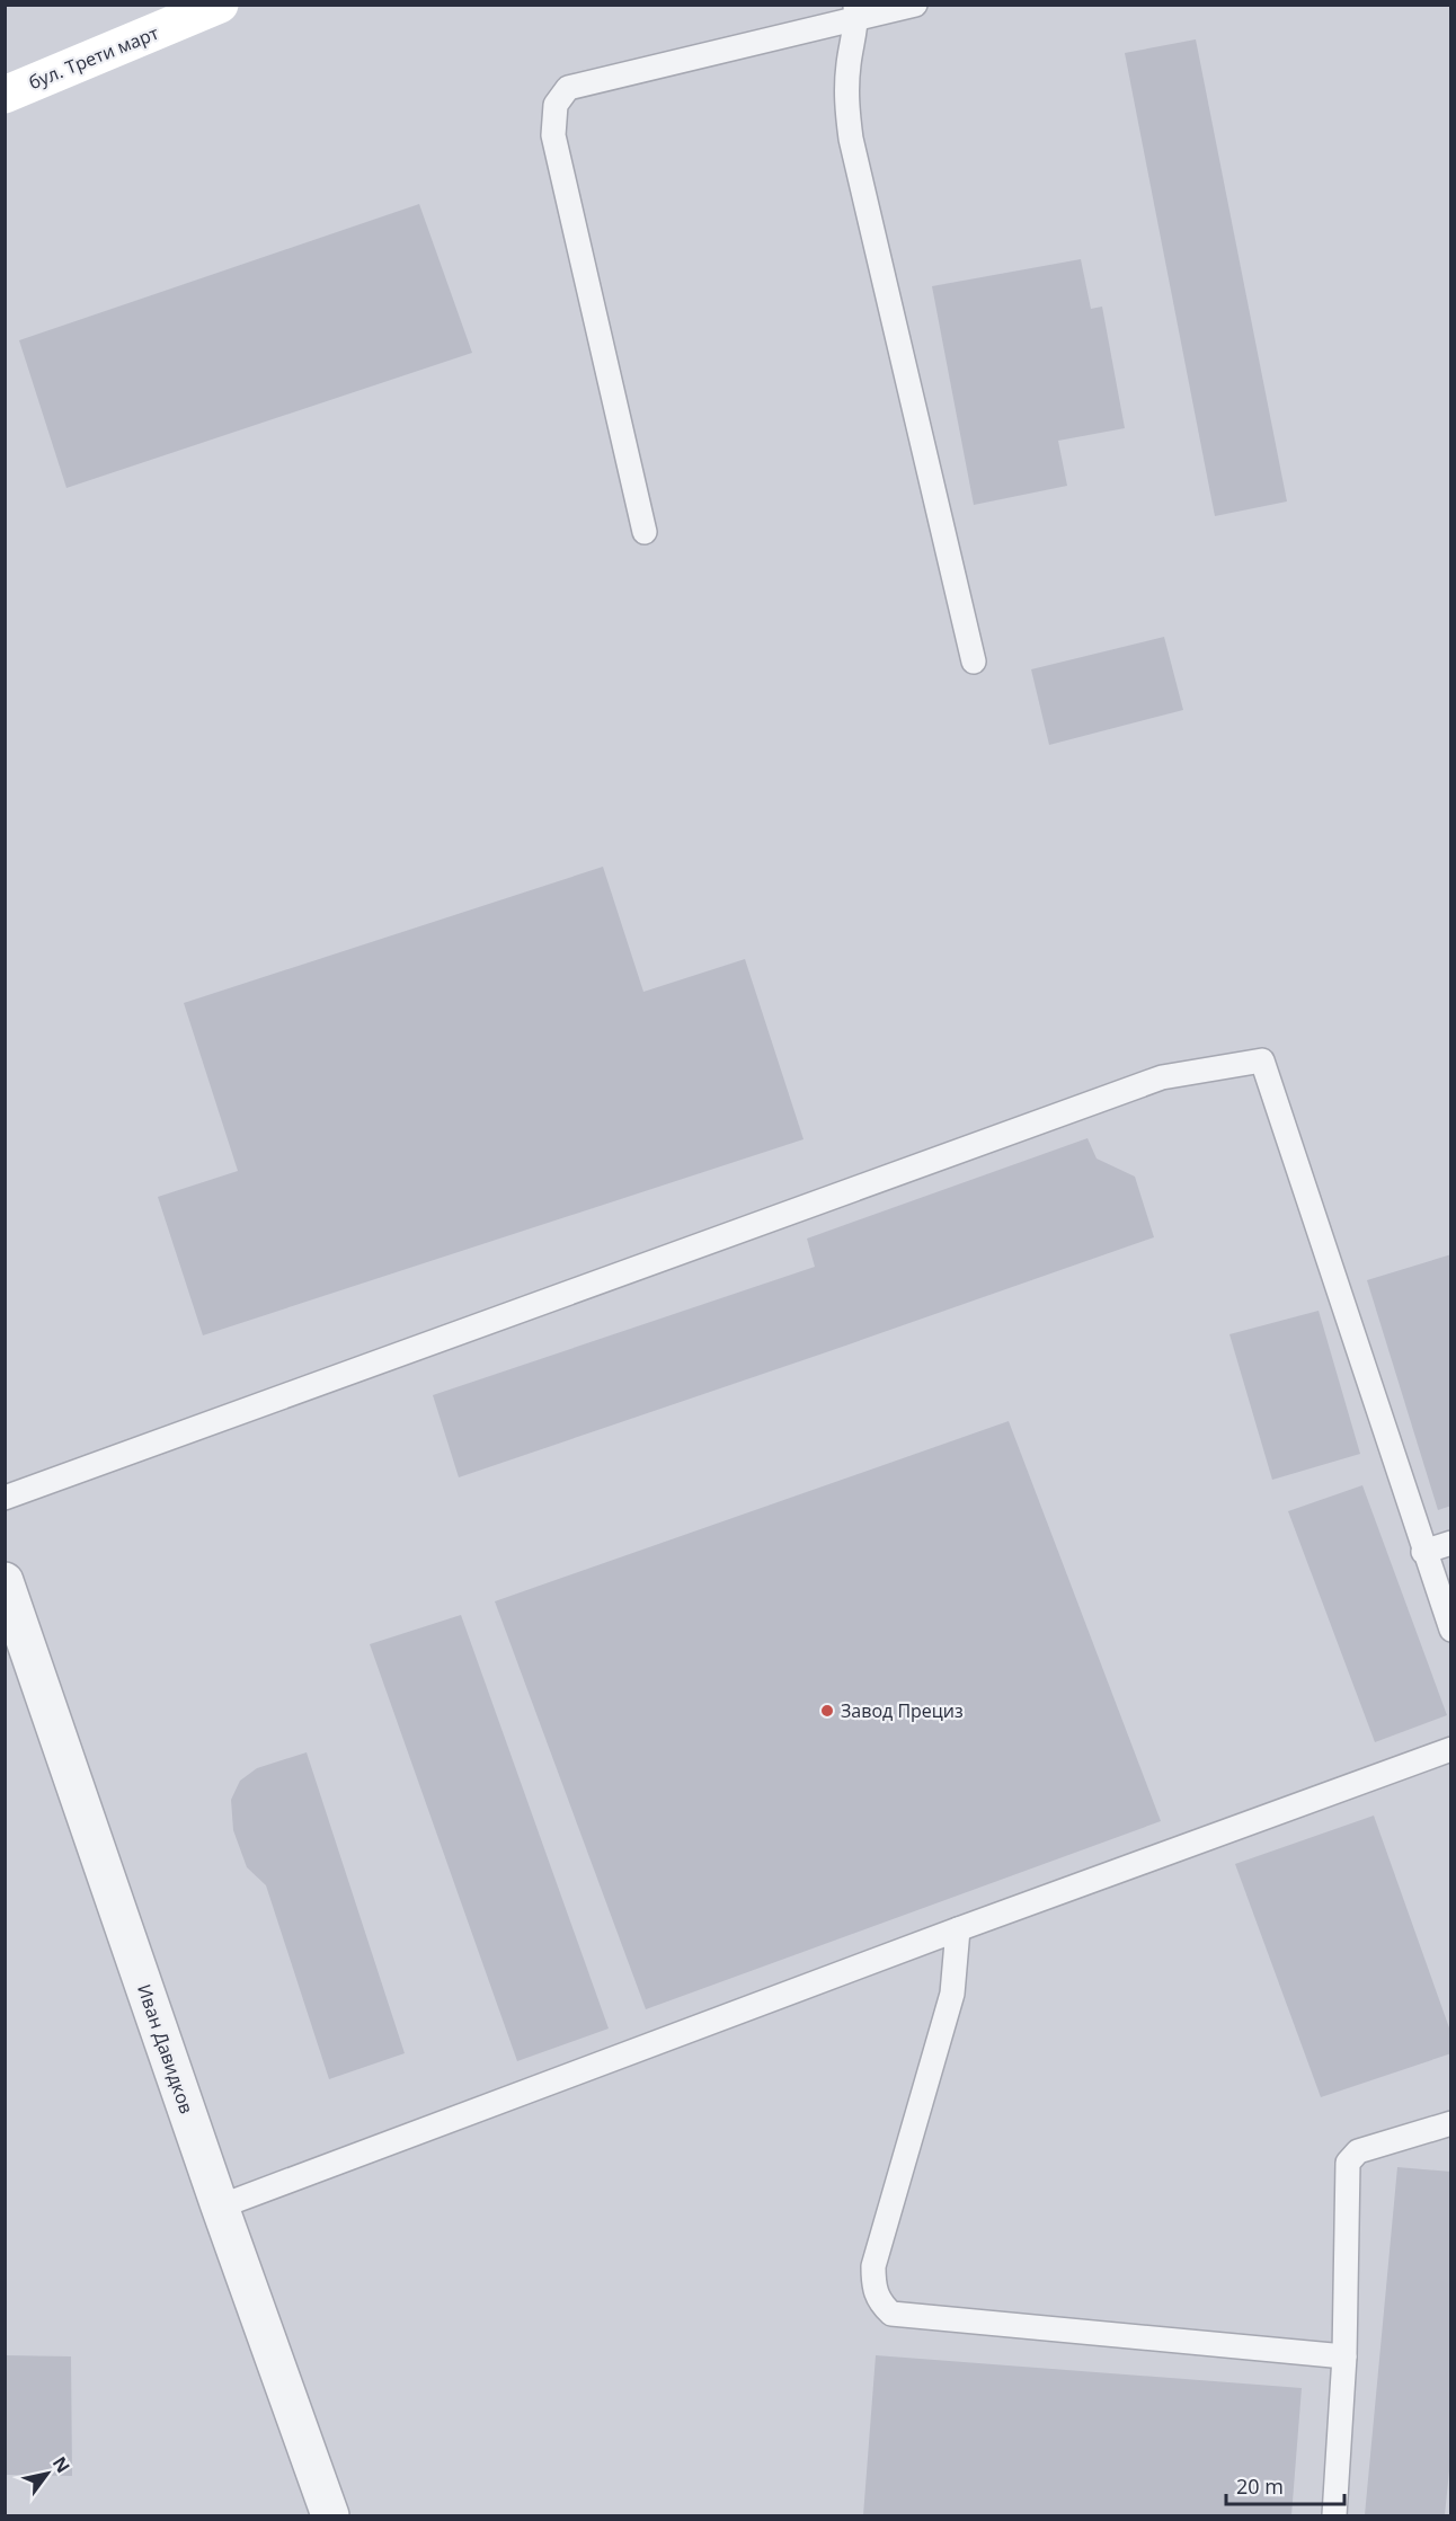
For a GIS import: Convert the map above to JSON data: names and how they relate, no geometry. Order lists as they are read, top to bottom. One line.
{"streets":{"main road":["бул. Трети март"],"street":["Иван Давидков"]},"places":["Завод Прециз"],"scale_bar":"20 m","north":"top right"}
